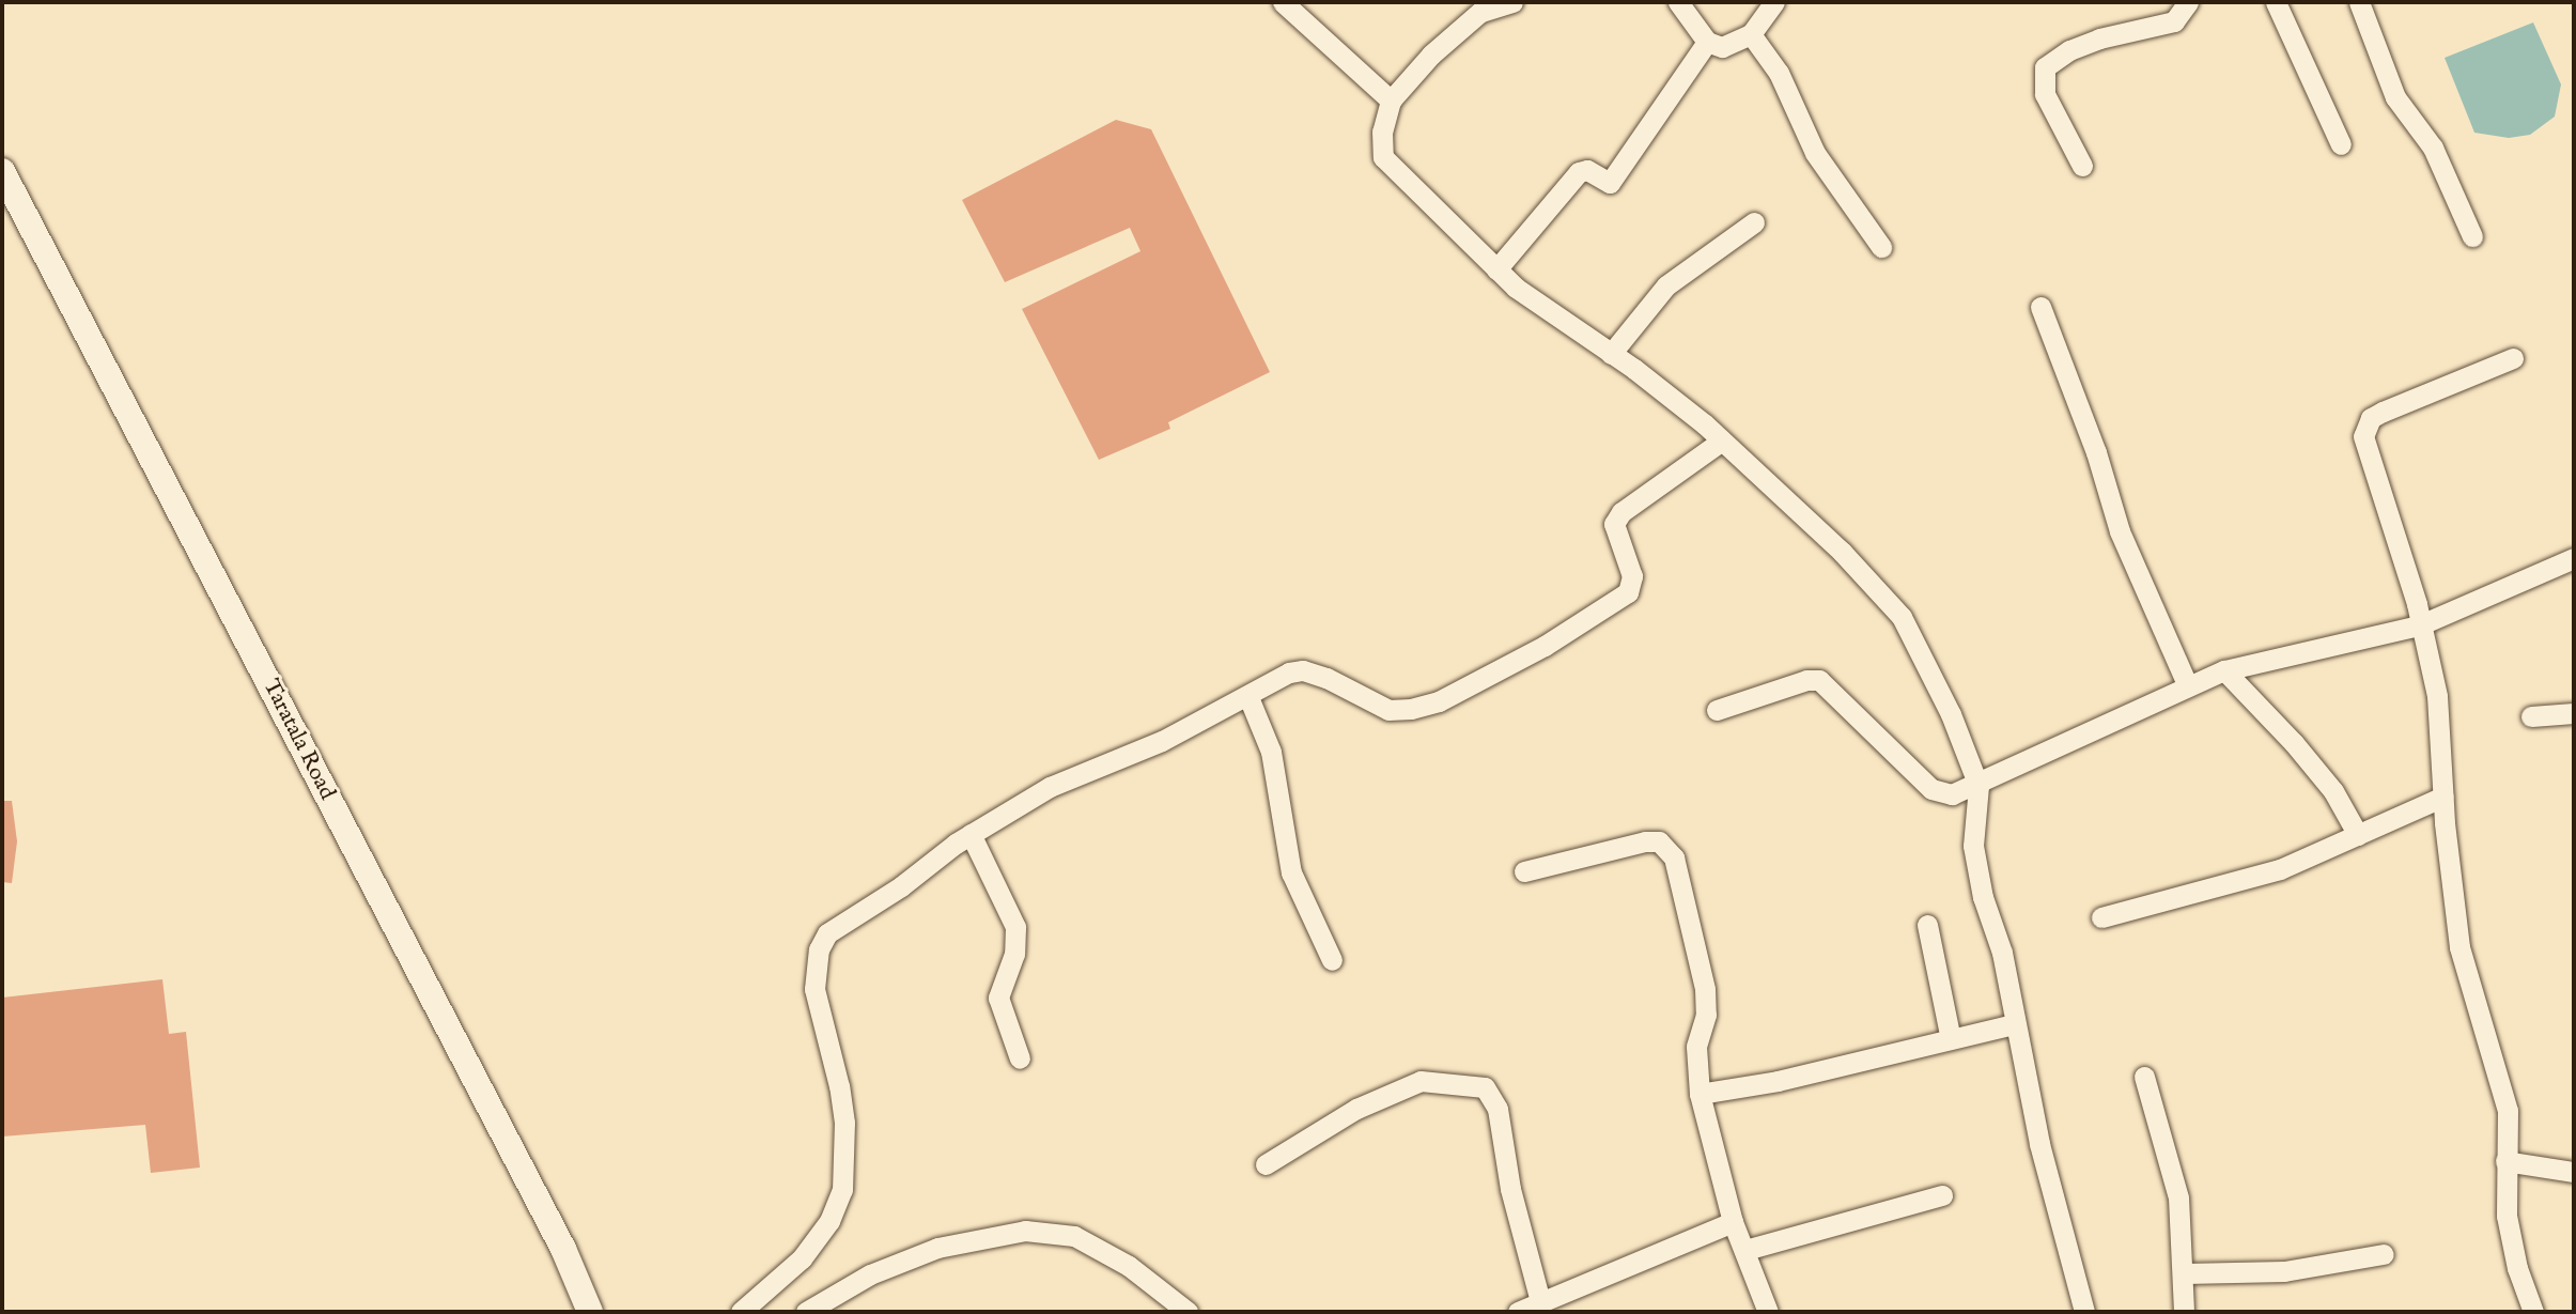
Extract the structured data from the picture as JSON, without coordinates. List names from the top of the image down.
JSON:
{
  "streets": {
    "street": ["Taratala Road"]
  }
}
